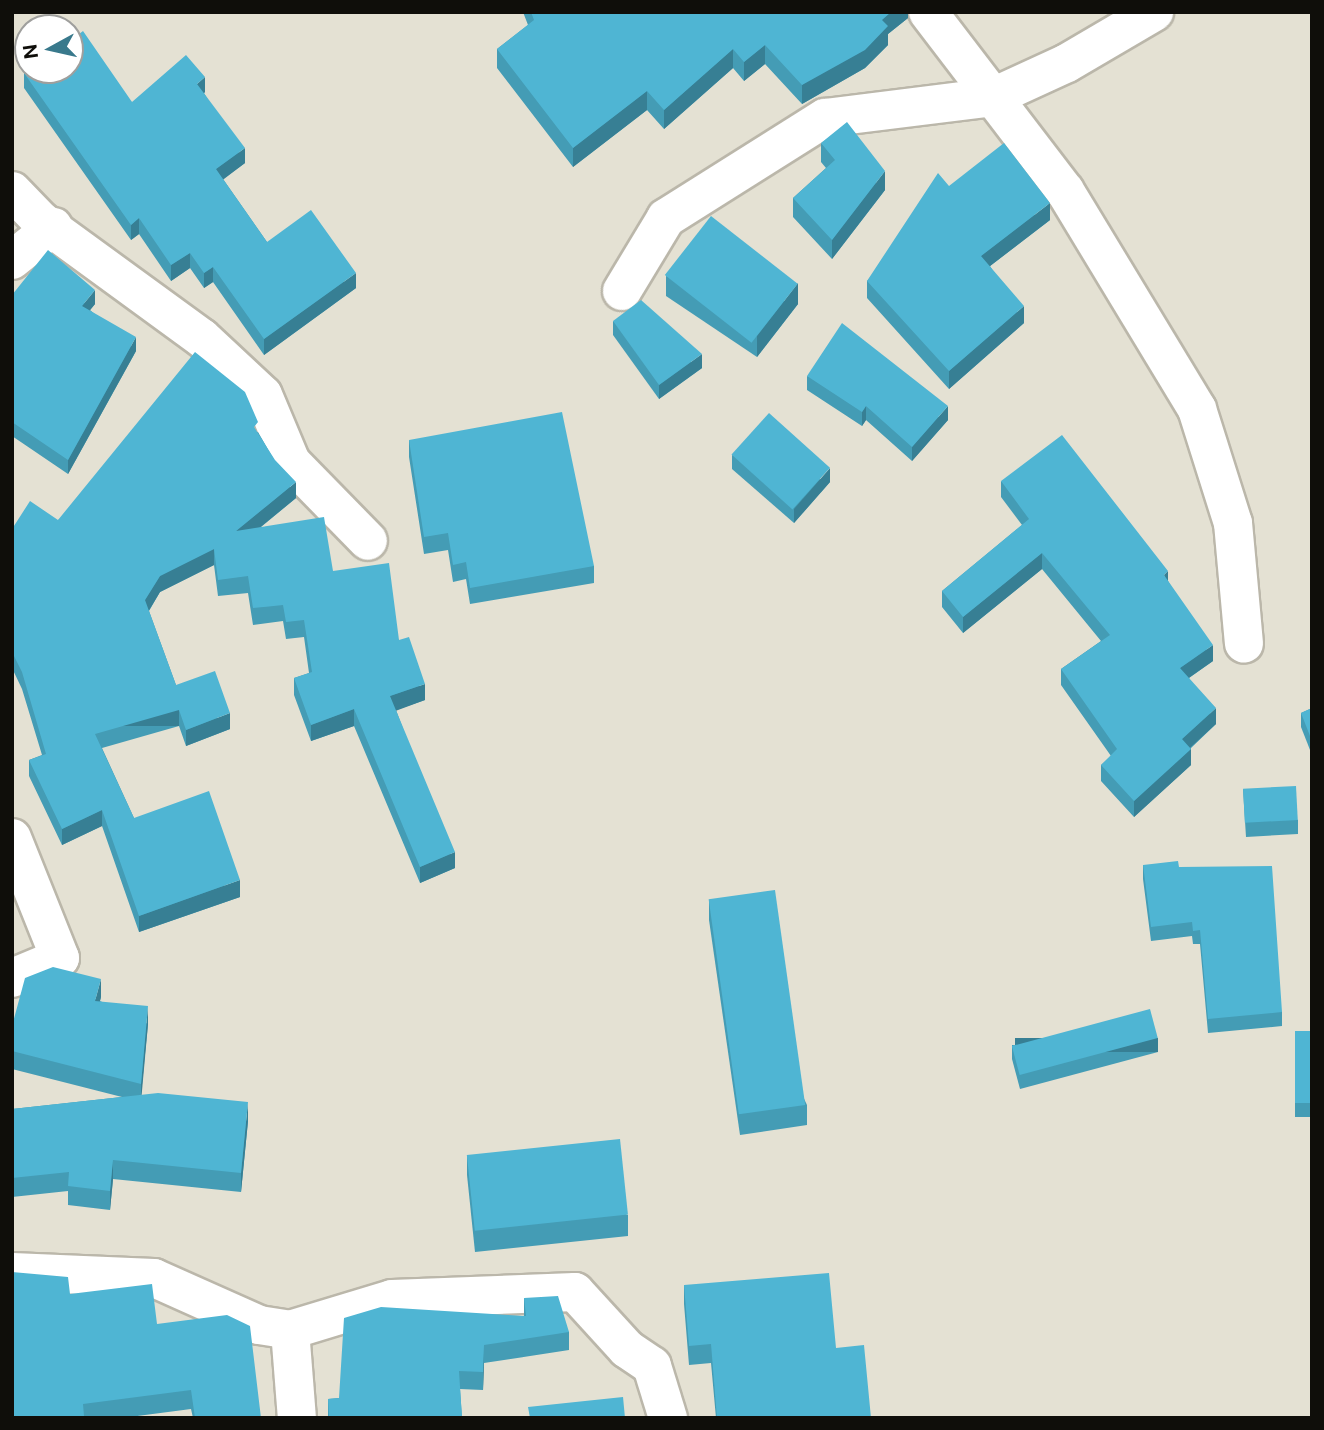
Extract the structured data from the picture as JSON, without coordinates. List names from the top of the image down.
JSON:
{
  "north": "left"
}
